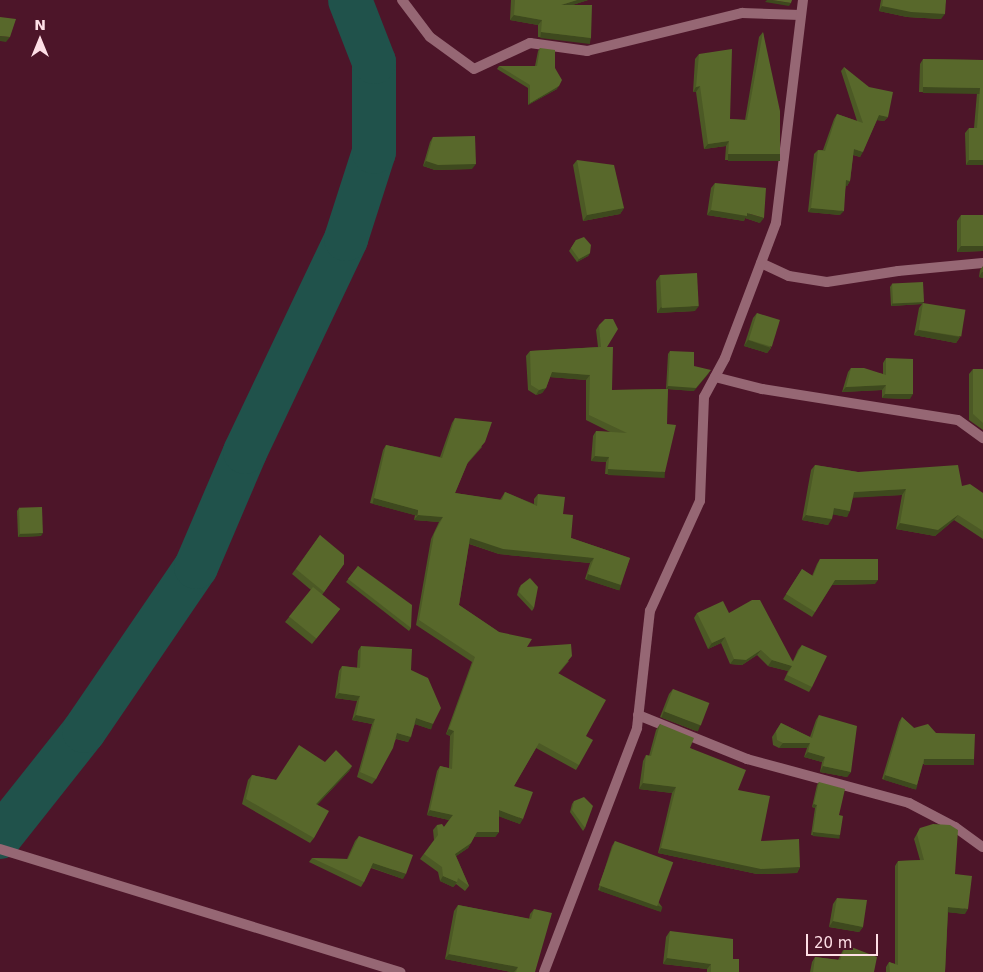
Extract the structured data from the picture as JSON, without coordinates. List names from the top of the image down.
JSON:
{
  "scale_bar": "20 m",
  "north": "top"
}
